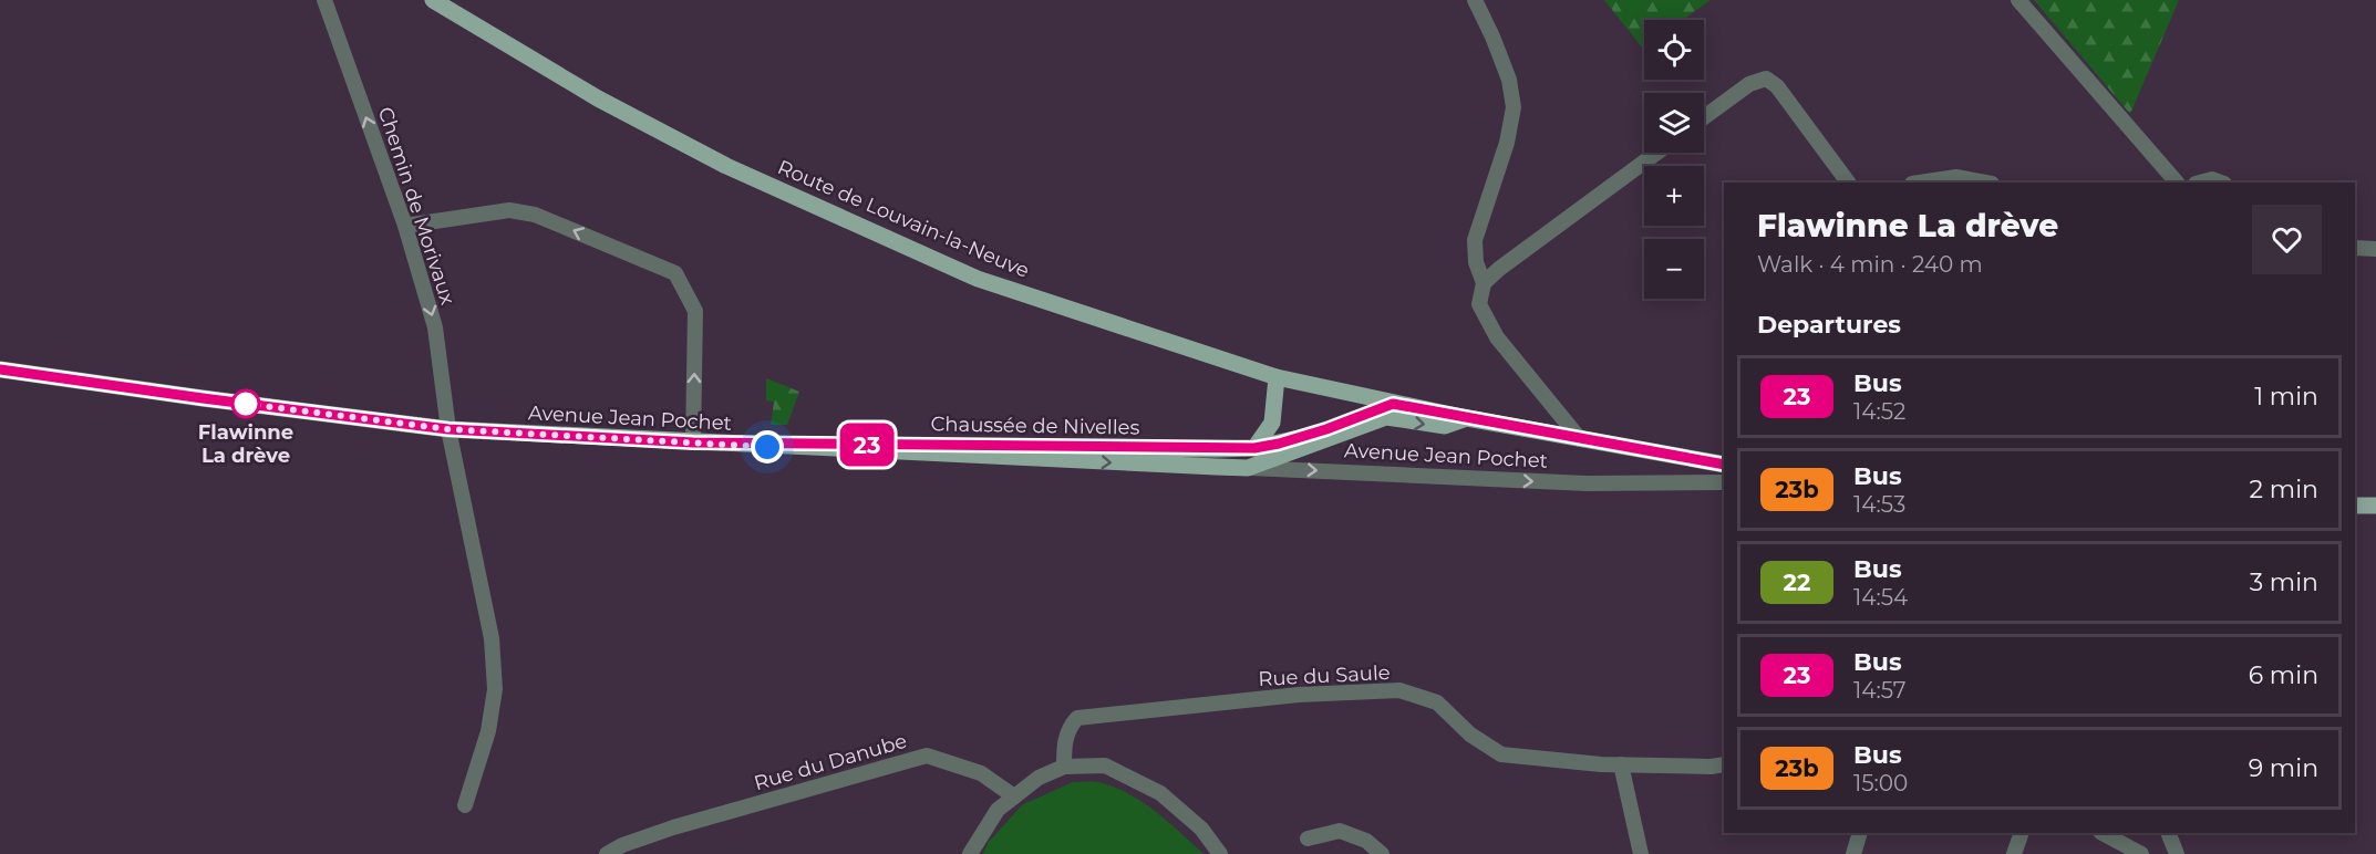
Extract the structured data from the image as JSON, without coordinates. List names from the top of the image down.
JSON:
{
  "streets": {
    "main road": ["Route de Louvain-la-Neuve", "Avenue Jean Pochet", "Chaussée de Nivelles"],
    "street": ["Chemin de Morivaux", "Rue du Saule", "Rue du Danube"]
  },
  "crossings": [
    ["Chemin de Morivaux", "Avenue Jean Pochet"],
    ["Route de Louvain-la-Neuve", "Chaussée de Nivelles"],
    ["Avenue Jean Pochet", "Chaussée de Nivelles"]
  ],
  "places": ["Flawinne La drève"],
  "lines": ["bus line 23"],
  "page": {
    "on_map": "23",
    "map_buttons": ["+", "−"],
    "heading": [
      ["Flawinne La drève", "Walk · 4 min · 240 m"],
      "Departures"
    ],
    "list": [
      {
        "mark": "23",
        "name": "Bus",
        "note": "14:52",
        "value": "1 min"
      },
      {
        "mark": "23b",
        "name": "Bus",
        "note": "14:53",
        "value": "2 min"
      },
      {
        "mark": "22",
        "name": "Bus",
        "note": "14:54",
        "value": "3 min"
      },
      {
        "mark": "23",
        "name": "Bus",
        "note": "14:57",
        "value": "6 min"
      },
      {
        "mark": "23b",
        "name": "Bus",
        "note": "15:00",
        "value": "9 min"
      }
    ]
  }
}
